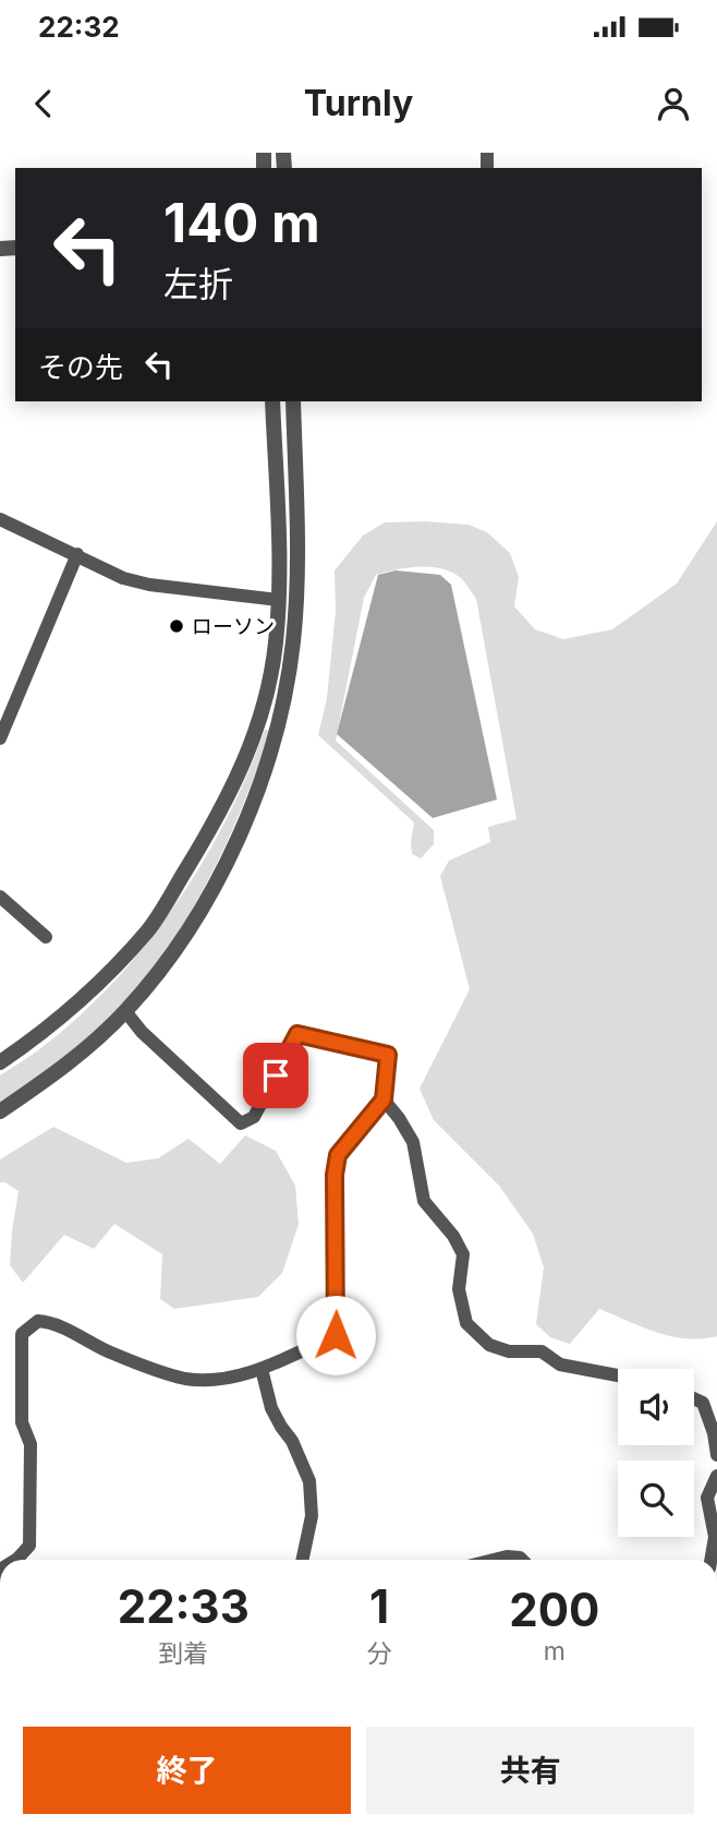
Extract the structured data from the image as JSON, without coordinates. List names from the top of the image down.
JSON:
{
  "places": ["ローソン"],
  "page": {
    "status": "22:32",
    "header": "Turnly",
    "turn": ["140 m", "左折"],
    "then": "その先",
    "eta": [
      "22:33",
      "到着",
      "1",
      "分",
      "200",
      "m"
    ],
    "buttons": ["終了", "共有"]
  }
}
